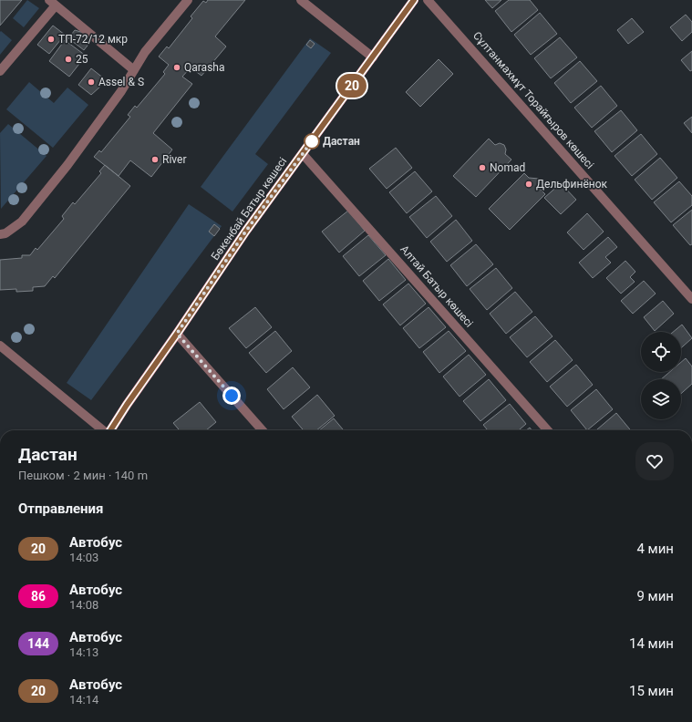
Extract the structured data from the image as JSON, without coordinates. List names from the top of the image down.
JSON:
{
  "streets": {
    "main road": ["Бөкенбай Батыр көшесі"],
    "street": ["Сұлтанмахмұт Торайғыров көшесі", "Алтай Батыр көшесі"]
  },
  "crossings": [
    ["Бөкенбай Батыр көшесі", "Алтай Батыр көшесі"]
  ],
  "places": [
    "ТП-72/12 мкр",
    "25",
    "Qarasha",
    "Assel & S",
    "Дастан",
    "River",
    "Nomad",
    "Дельфинёнок"
  ],
  "lines": ["bus line 20"],
  "page": {
    "on_map": "20",
    "heading": [
      ["Дастан", "Пешком · 2 мин · 140 m"],
      "Отправления"
    ],
    "list": [
      {
        "mark": "20",
        "name": "Автобус",
        "note": "14:03",
        "value": "4 мин"
      },
      {
        "mark": "86",
        "name": "Автобус",
        "note": "14:08",
        "value": "9 мин"
      },
      {
        "mark": "144",
        "name": "Автобус",
        "note": "14:13",
        "value": "14 мин"
      },
      {
        "mark": "20",
        "name": "Автобус",
        "note": "14:14",
        "value": "15 мин"
      }
    ]
  }
}
